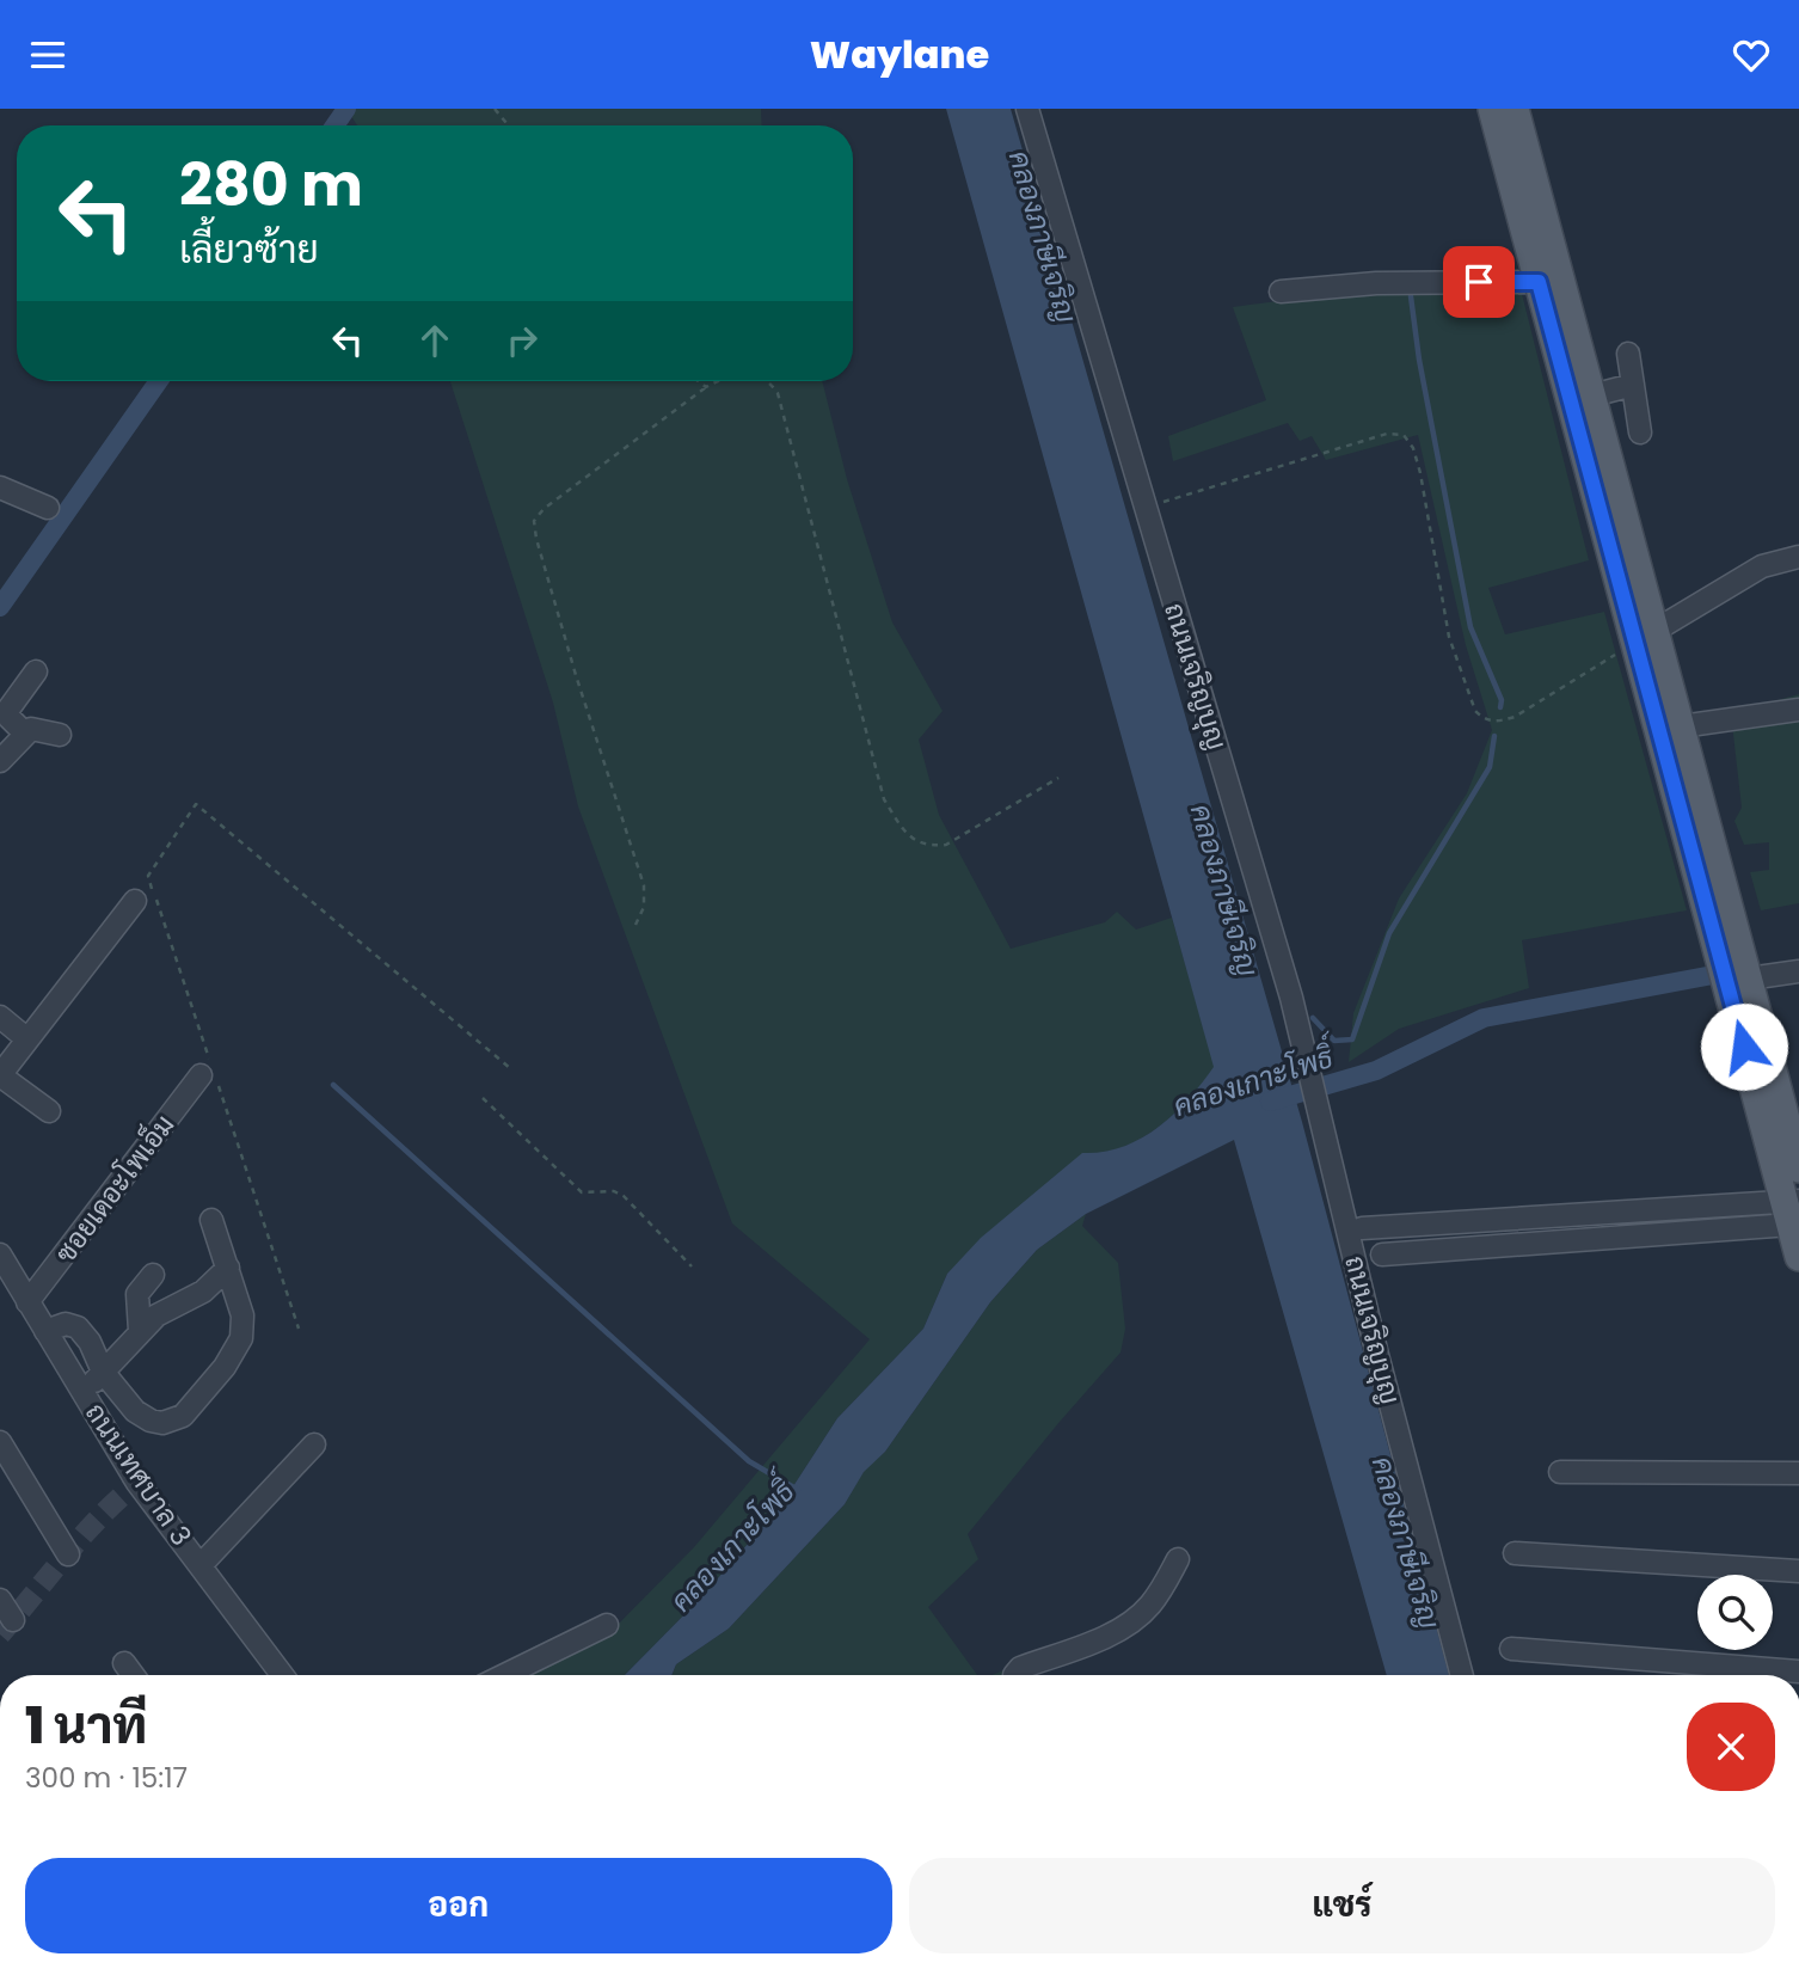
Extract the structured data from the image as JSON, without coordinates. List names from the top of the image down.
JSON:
{
  "streets": {
    "street": ["ถนนเจริญบุญ", "ซอยเดอะโพเอ็ม", "ถนนเทศบาล 3"]
  },
  "crossings": [
    ["ซอยเดอะโพเอ็ม", "ถนนเทศบาล 3"]
  ],
  "water": ["คลองภาษีเจริญ", "คลองเกาะโพธิ์"],
  "page": {
    "header": "Waylane",
    "turn": ["280 m", "เลี้ยวซ้าย"],
    "heading": ["1 นาที", "300 m · 15:17"],
    "buttons": ["ออก", "แชร์"]
  }
}
